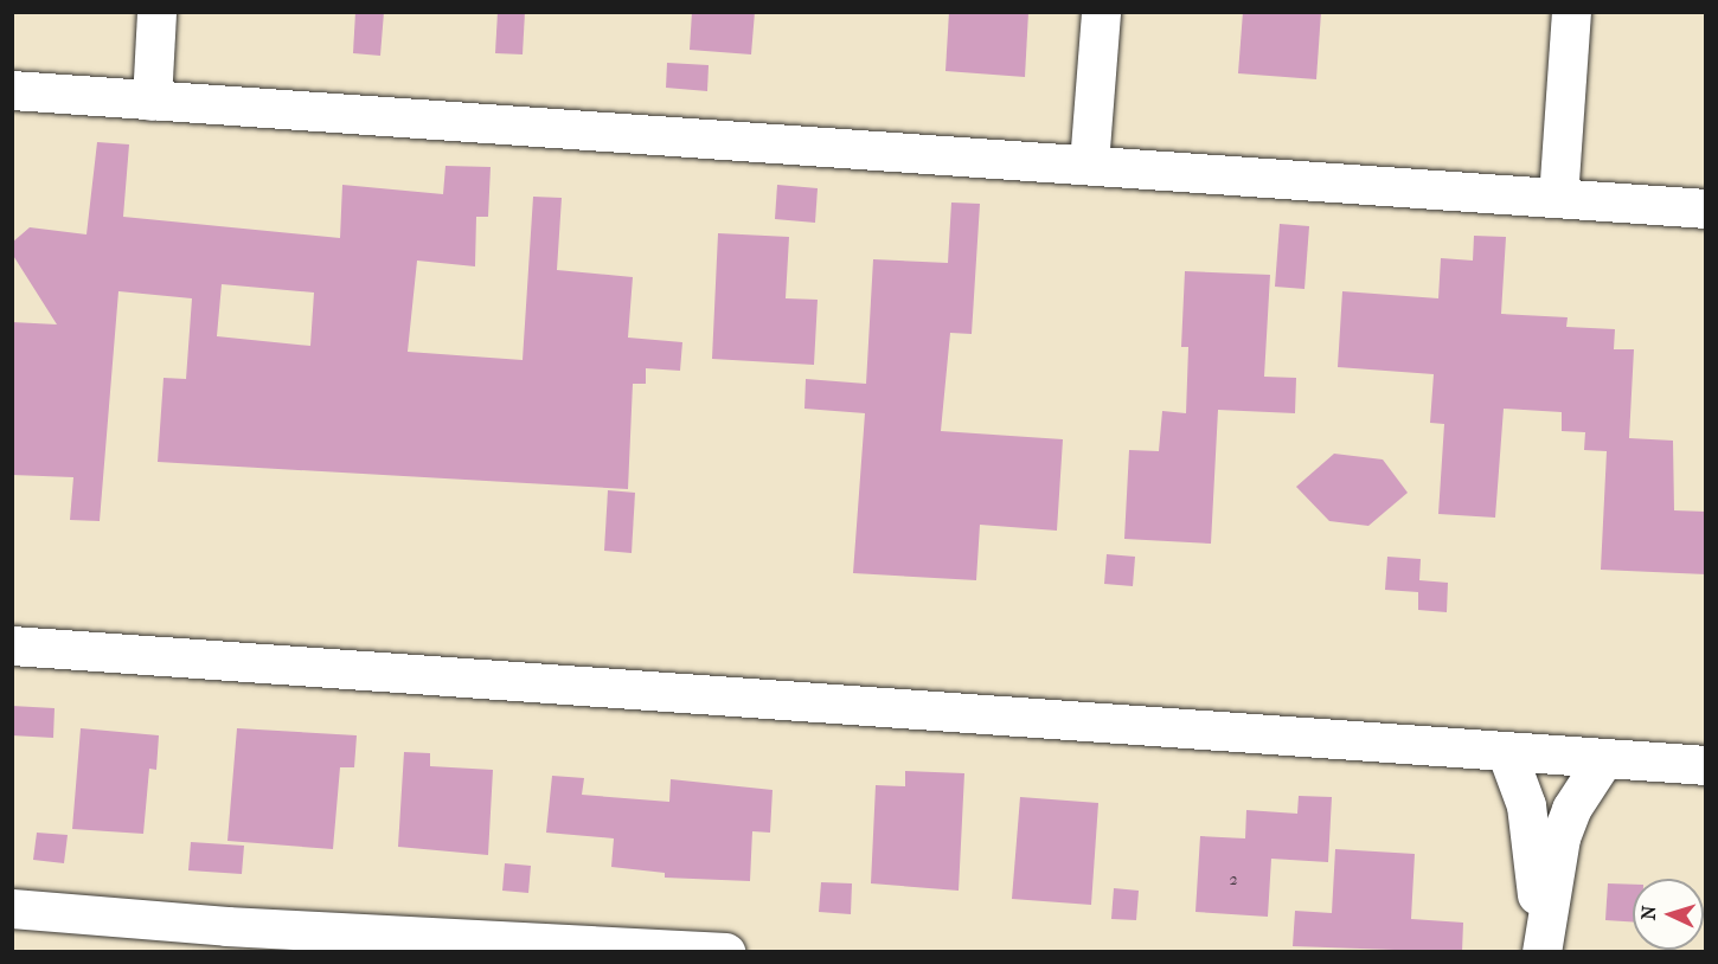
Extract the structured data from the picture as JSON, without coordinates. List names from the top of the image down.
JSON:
{
  "house_numbers": ["2"],
  "north": "left"
}
